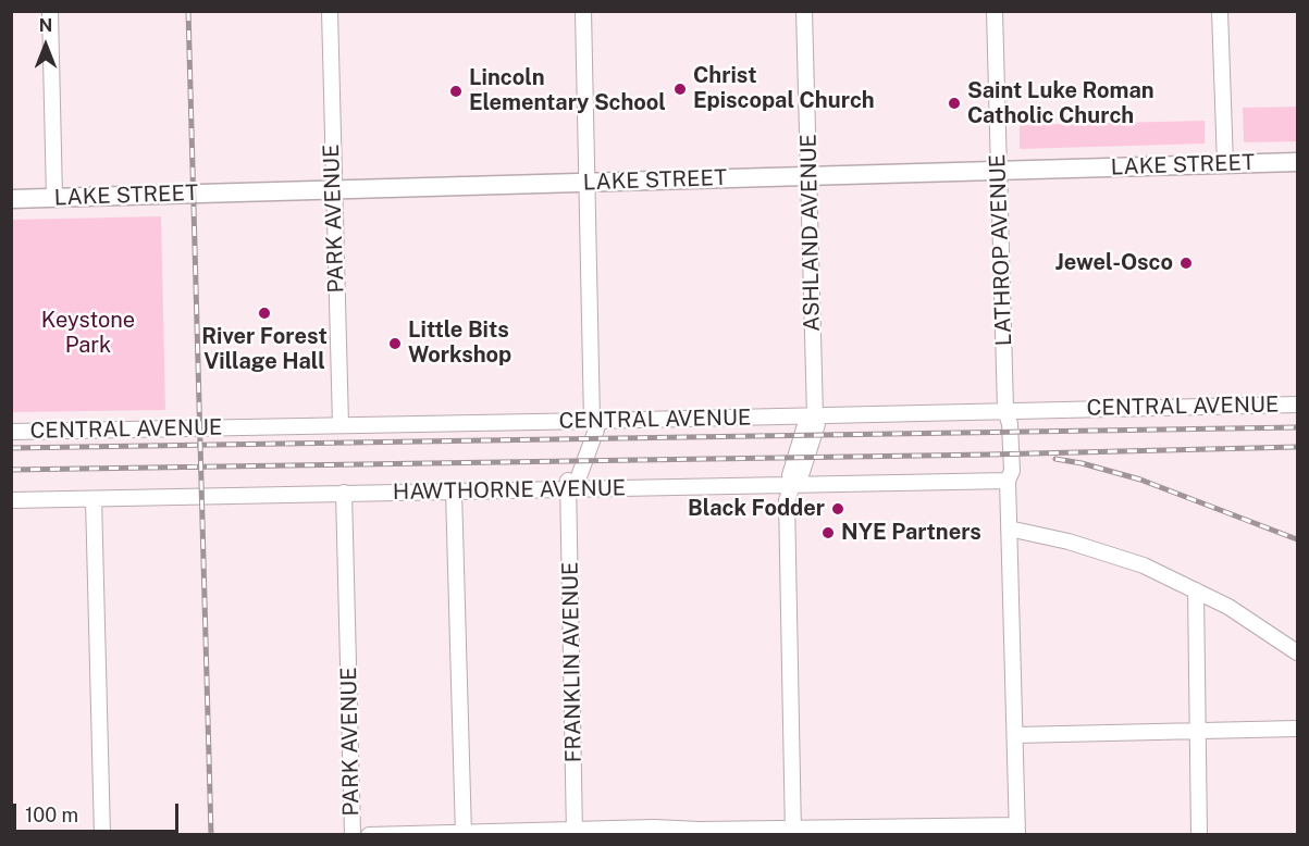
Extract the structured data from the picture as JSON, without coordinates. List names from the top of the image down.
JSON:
{
  "streets": {
    "main road": ["LAKE STREET"],
    "street": [
      "PARK AVENUE",
      "ASHLAND AVENUE",
      "LATHROP AVENUE",
      "CENTRAL AVENUE",
      "HAWTHORNE AVENUE",
      "FRANKLIN AVENUE"
    ]
  },
  "crossings": [
    ["LAKE STREET", "PARK AVENUE"],
    ["LAKE STREET", "ASHLAND AVENUE"],
    ["LAKE STREET", "LATHROP AVENUE"],
    ["LAKE STREET", "FRANKLIN AVENUE"],
    ["PARK AVENUE", "CENTRAL AVENUE"],
    ["PARK AVENUE", "HAWTHORNE AVENUE"],
    ["ASHLAND AVENUE", "CENTRAL AVENUE"],
    ["ASHLAND AVENUE", "HAWTHORNE AVENUE"],
    ["LATHROP AVENUE", "CENTRAL AVENUE"],
    ["LATHROP AVENUE", "HAWTHORNE AVENUE"],
    ["CENTRAL AVENUE", "FRANKLIN AVENUE"],
    ["HAWTHORNE AVENUE", "FRANKLIN AVENUE"]
  ],
  "parks": ["Keystone Park"],
  "places": [
    "Christ Episcopal Church",
    "Lincoln Elementary School",
    "Saint Luke Roman Catholic Church",
    "Jewel-Osco",
    "River Forest Village Hall",
    "Little Bits Workshop",
    "Black Fodder",
    "NYE Partners"
  ],
  "scale_bar": "100 m",
  "north": "top"
}
